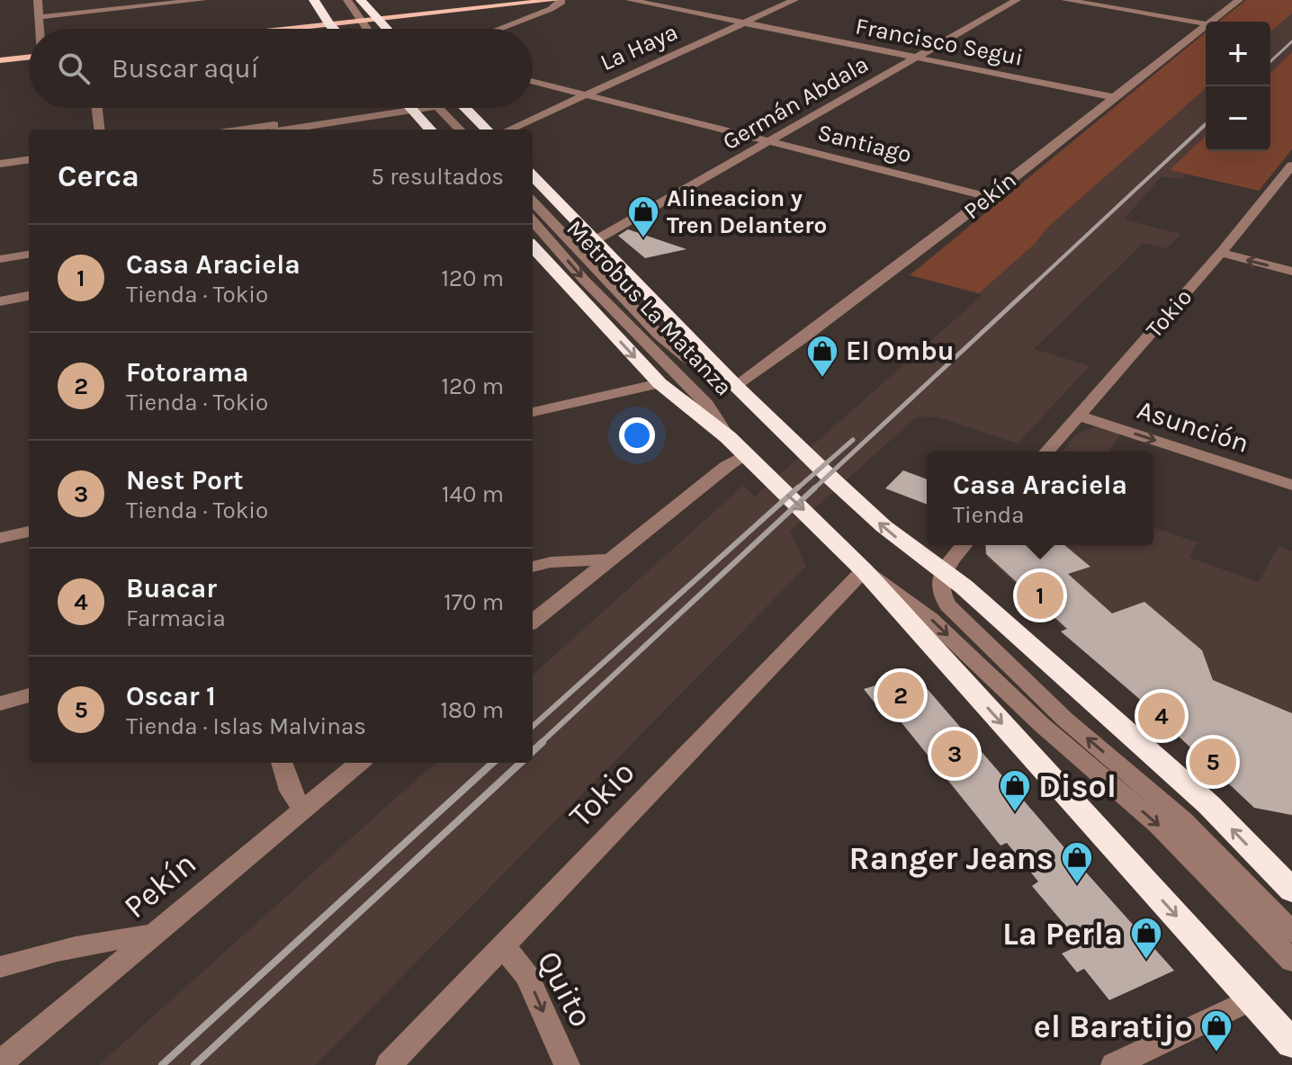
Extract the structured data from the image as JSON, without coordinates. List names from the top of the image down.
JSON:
{
  "streets": {
    "street": [
      "Francisco Segui",
      "La Haya",
      "Germán Abdala",
      "Santiago",
      "Pekín",
      "Metrobus La Matanza",
      "Tokio",
      "Asunción",
      "Quito"
    ]
  },
  "crossings": [
    ["Francisco Segui", "La Haya"],
    ["Francisco Segui", "Germán Abdala"],
    ["Francisco Segui", "Pekín"],
    ["La Haya", "Santiago"],
    ["Germán Abdala", "Santiago"],
    ["Santiago", "Pekín"],
    ["Pekín", "Metrobus La Matanza"],
    ["Tokio", "Asunción"],
    ["Tokio", "Quito"]
  ],
  "one_way": ["Asunción", "Quito"],
  "places": {
    "shop": [
      "Alineacion y Tren Delantero",
      "El Ombu",
      "Disol",
      "Ranger Jeans",
      "La Perla",
      "el Baratijo"
    ]
  },
  "page": {
    "map_buttons": ["+", "−"],
    "search": "Buscar aquí",
    "heading": ["Cerca", "5 resultados"],
    "list": [
      {
        "mark": "1",
        "name": "Casa Araciela",
        "note": "Tienda · Tokio",
        "value": "120 m"
      },
      {
        "mark": "2",
        "name": "Fotorama",
        "note": "Tienda · Tokio",
        "value": "120 m"
      },
      {
        "mark": "3",
        "name": "Nest Port",
        "note": "Tienda · Tokio",
        "value": "140 m"
      },
      {
        "mark": "4",
        "name": "Buacar",
        "note": "Farmacia",
        "value": "170 m"
      },
      {
        "mark": "5",
        "name": "Oscar 1",
        "note": "Tienda · Islas Malvinas",
        "value": "180 m"
      }
    ],
    "popup": ["Casa Araciela", "Tienda"],
    "pins": [
      "1",
      "2",
      "4",
      "3",
      "5"
    ]
  }
}
